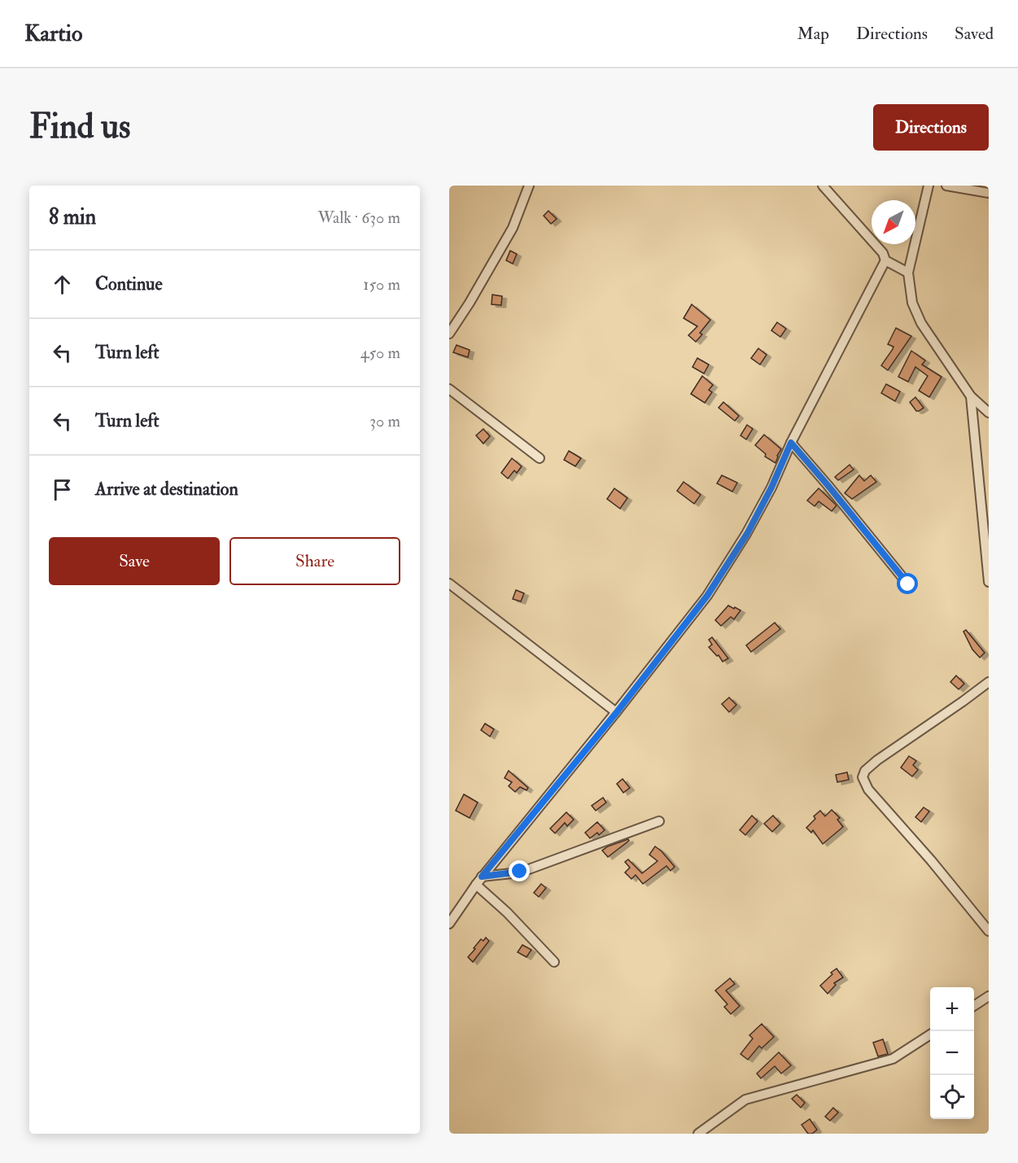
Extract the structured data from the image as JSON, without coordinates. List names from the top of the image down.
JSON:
{
  "north": "bottom left",
  "page": {
    "header": "Kartio",
    "nav": ["Map", "Directions", "Saved"],
    "buttons": [
      "Directions",
      ["Save", "Share"]
    ],
    "title": "Find us",
    "heading": ["8 min", "Walk · 630 m"],
    "list": [
      ["Continue", "150 m"],
      ["Turn left", "450 m"],
      ["Turn left", "30 m"],
      "Arrive at destination"
    ],
    "map_buttons": ["+", "−"]
  }
}
